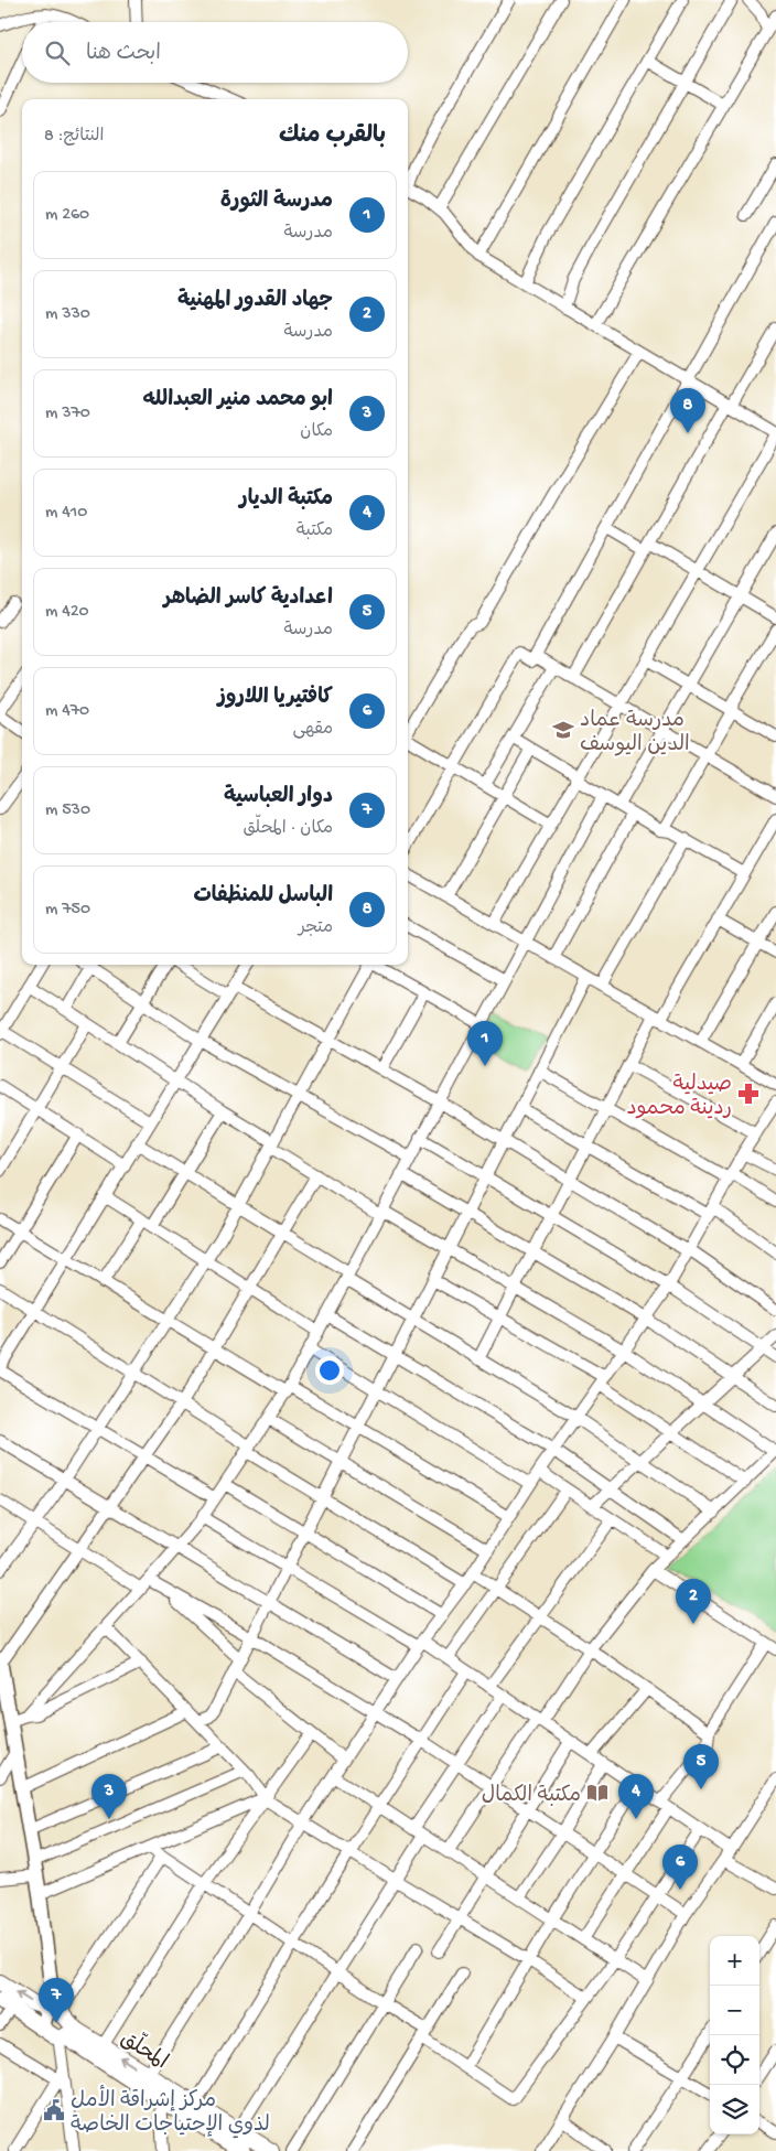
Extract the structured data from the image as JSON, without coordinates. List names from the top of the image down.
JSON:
{
  "streets": {
    "highway": ["المحلّق"]
  },
  "places": {
    "school or university": ["مدرسة عماد الدين اليوسف"],
    "pharmacy": ["صيدلية ردينة محمود"],
    "library": ["مكتبة الكمال"],
    "public building": ["مركز إشراقة الأمل لذوي الإحتياجات الخاصة"]
  },
  "page": {
    "search": "ابحث هنا",
    "heading": ["بالقرب منك", "النتائج: 8"],
    "list": [
      {
        "mark": "1",
        "name": "مدرسة الثورة",
        "note": "مدرسة",
        "value": "260 m"
      },
      {
        "mark": "2",
        "name": "جهاد القدور المهنية",
        "note": "مدرسة",
        "value": "330 m"
      },
      {
        "mark": "3",
        "name": "ابو محمد منير العبدالله",
        "note": "مكان",
        "value": "370 m"
      },
      {
        "mark": "4",
        "name": "مكتبة الديار",
        "note": "مكتبة",
        "value": "410 m"
      },
      {
        "mark": "5",
        "name": "اعدادية كاسر الضاهر",
        "note": "مدرسة",
        "value": "420 m"
      },
      {
        "mark": "6",
        "name": "كافتيريا اللاروز",
        "note": "مقهى",
        "value": "470 m"
      },
      {
        "mark": "7",
        "name": "دوار العباسية",
        "note": "مكان · المحلّق",
        "value": "530 m"
      },
      {
        "mark": "8",
        "name": "الباسل للمنظفات",
        "note": "متجر",
        "value": "750 m"
      }
    ],
    "pins": [
      "8",
      "1",
      "2",
      "5",
      "3",
      "4",
      "6",
      "7"
    ],
    "map_buttons": ["+", "−"]
  }
}
